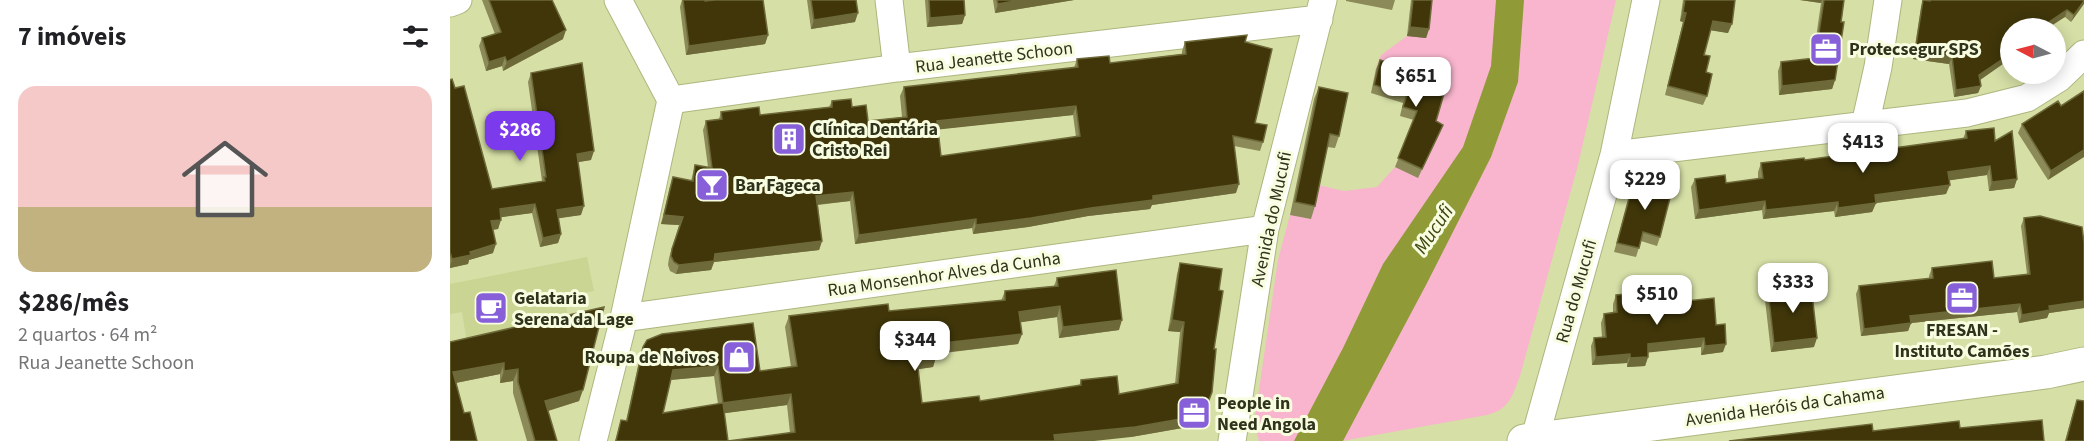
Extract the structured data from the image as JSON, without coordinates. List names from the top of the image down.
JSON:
{
  "streets": {
    "street": [
      "Rua Jeanette Schoon",
      "Avenida do Mucufi",
      "Rua Monsenhor Alves da Cunha",
      "Rua do Mucufi",
      "Avenida Heróis da Cahama"
    ]
  },
  "crossings": [
    ["Rua Jeanette Schoon", "Avenida do Mucufi"],
    ["Avenida do Mucufi", "Rua Monsenhor Alves da Cunha"],
    ["Rua do Mucufi", "Avenida Heróis da Cahama"]
  ],
  "water": ["Mucufi"],
  "places": {
    "office": ["Protecsegur SPS", "FRESAN - Instituto Camões", "People in Need Angola"],
    "building": ["Clínica Dentária Cristo Rei"],
    "bar": ["Bar Fageca"],
    "cafe": ["Gelataria Serena da Lage"],
    "shop": ["Roupa de Noivos"]
  },
  "north": "left",
  "page": {
    "heading": "7 imóveis",
    "price": [
      "$651",
      "$286",
      "$413",
      "$229",
      "$333",
      "$510",
      "$344"
    ],
    "list": [
      {
        "name": "$286/mês",
        "note": "2 quartos · 64 m² · Rua Jeanette Schoon"
      }
    ]
  }
}
